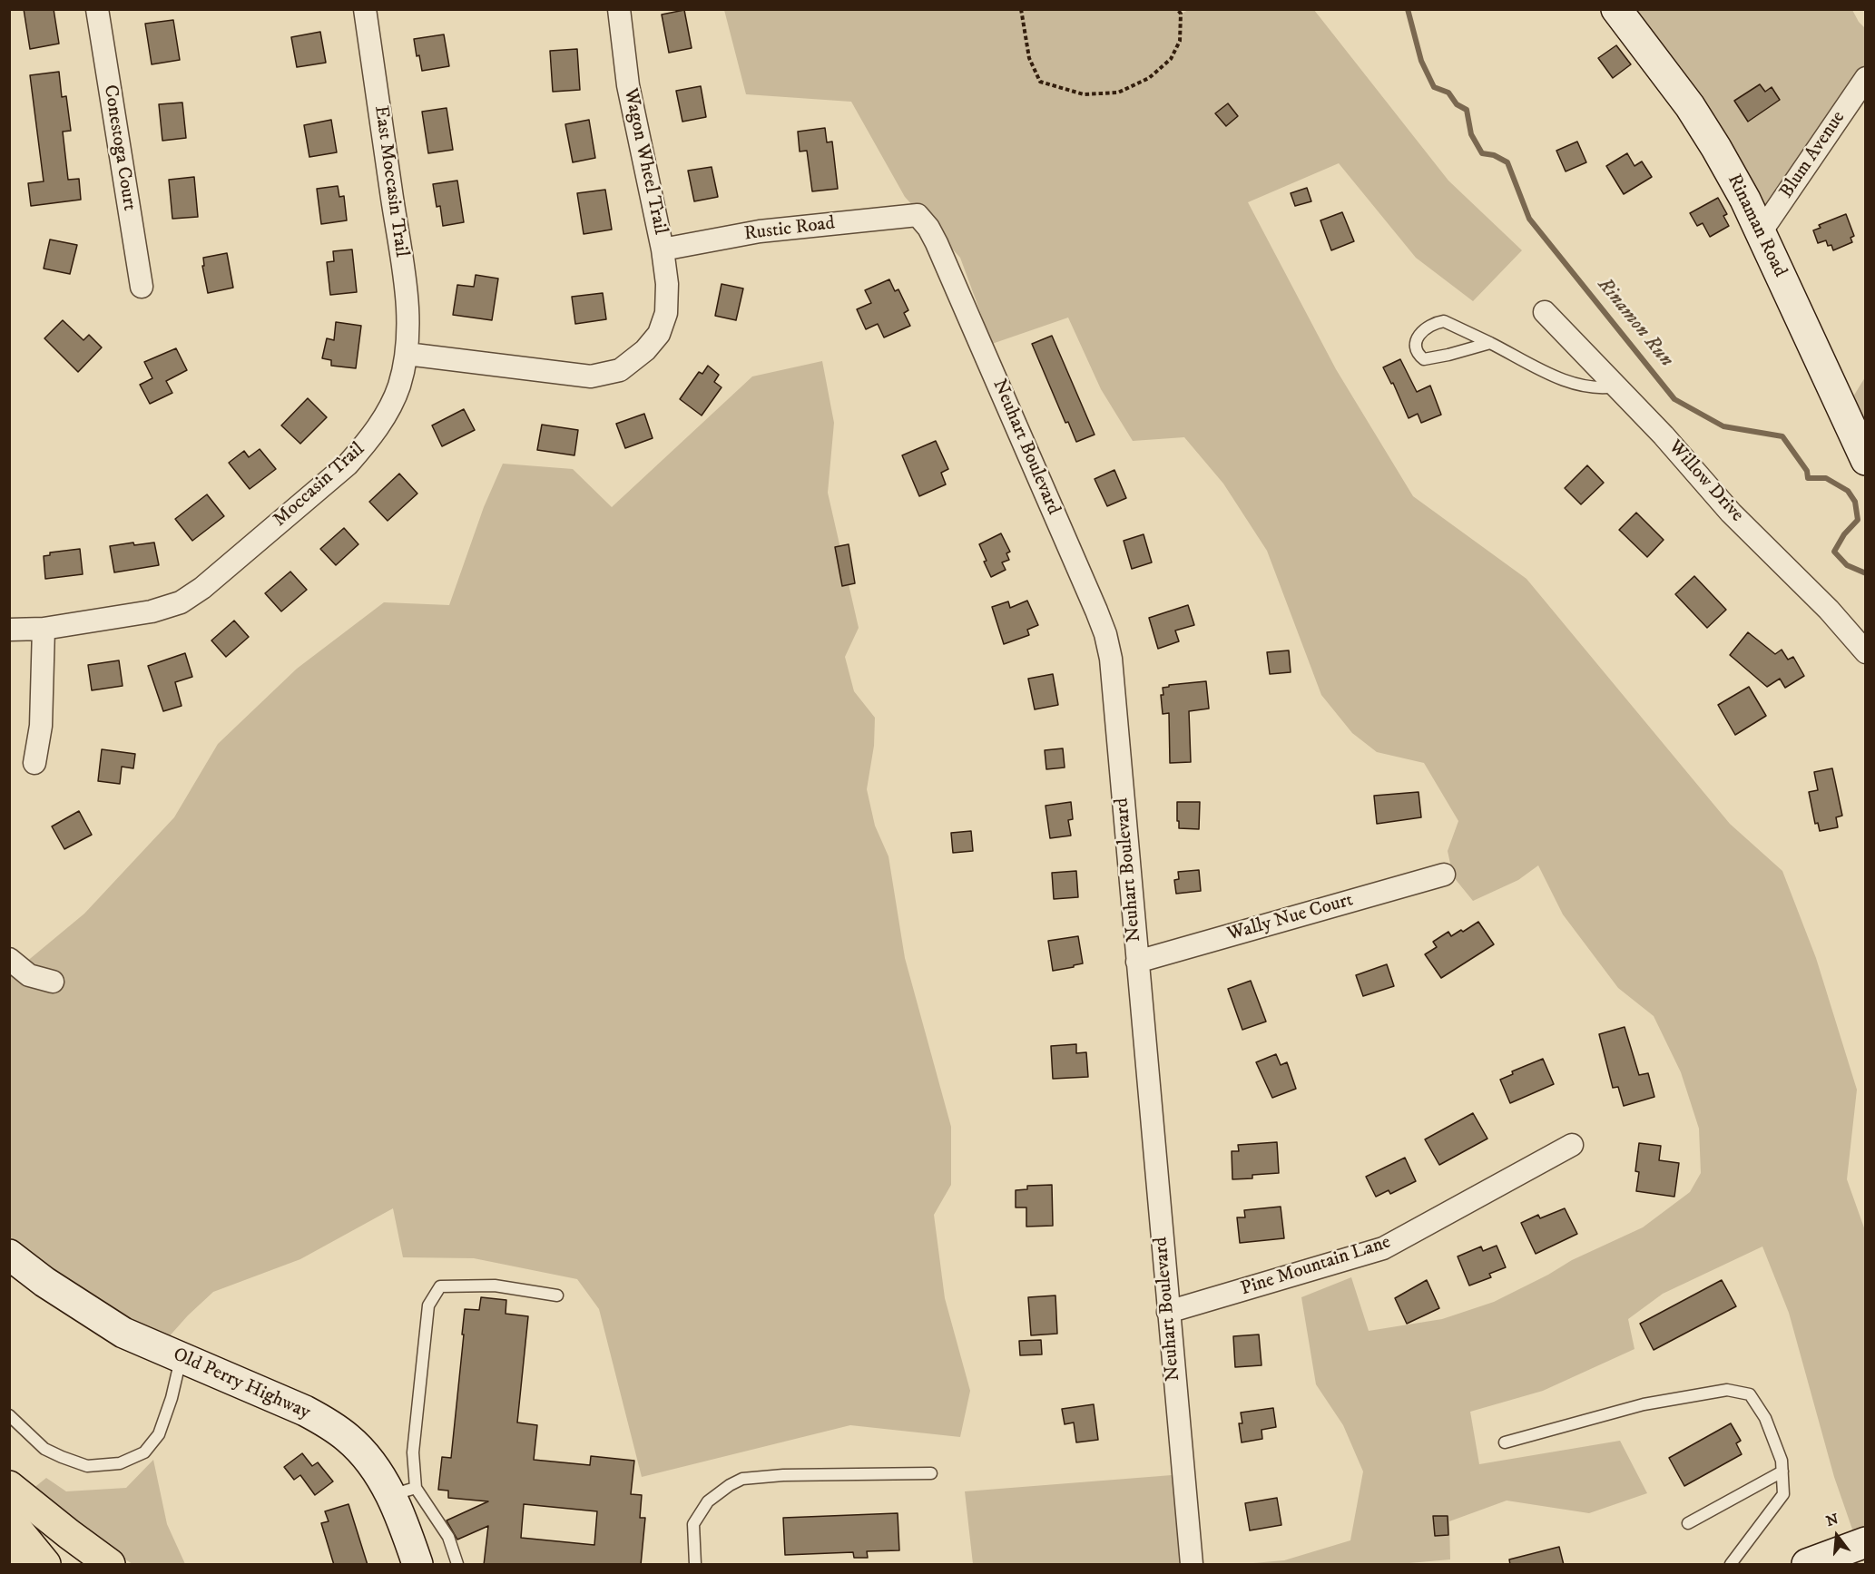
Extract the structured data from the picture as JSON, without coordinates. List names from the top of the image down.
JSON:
{
  "streets": {
    "street": [
      "Conestoga Court",
      "Blum Avenue",
      "Wagon Wheel Trail",
      "East Moccasin Trail",
      "Rinaman Road",
      "Rustic Road",
      "Neuhart Boulevard",
      "Willow Drive",
      "Moccasin Trail",
      "Wally Nue Court",
      "Pine Mountain Lane",
      "Old Perry Highway"
    ]
  },
  "crossings": [
    ["Blum Avenue", "Rinaman Road"],
    ["Wagon Wheel Trail", "East Moccasin Trail"],
    ["Wagon Wheel Trail", "Rustic Road"],
    ["Wagon Wheel Trail", "Moccasin Trail"],
    ["East Moccasin Trail", "Moccasin Trail"],
    ["Rustic Road", "Neuhart Boulevard"],
    ["Neuhart Boulevard", "Wally Nue Court"],
    ["Neuhart Boulevard", "Pine Mountain Lane"]
  ],
  "water": ["Rinamon Run"],
  "north": "top"
}
